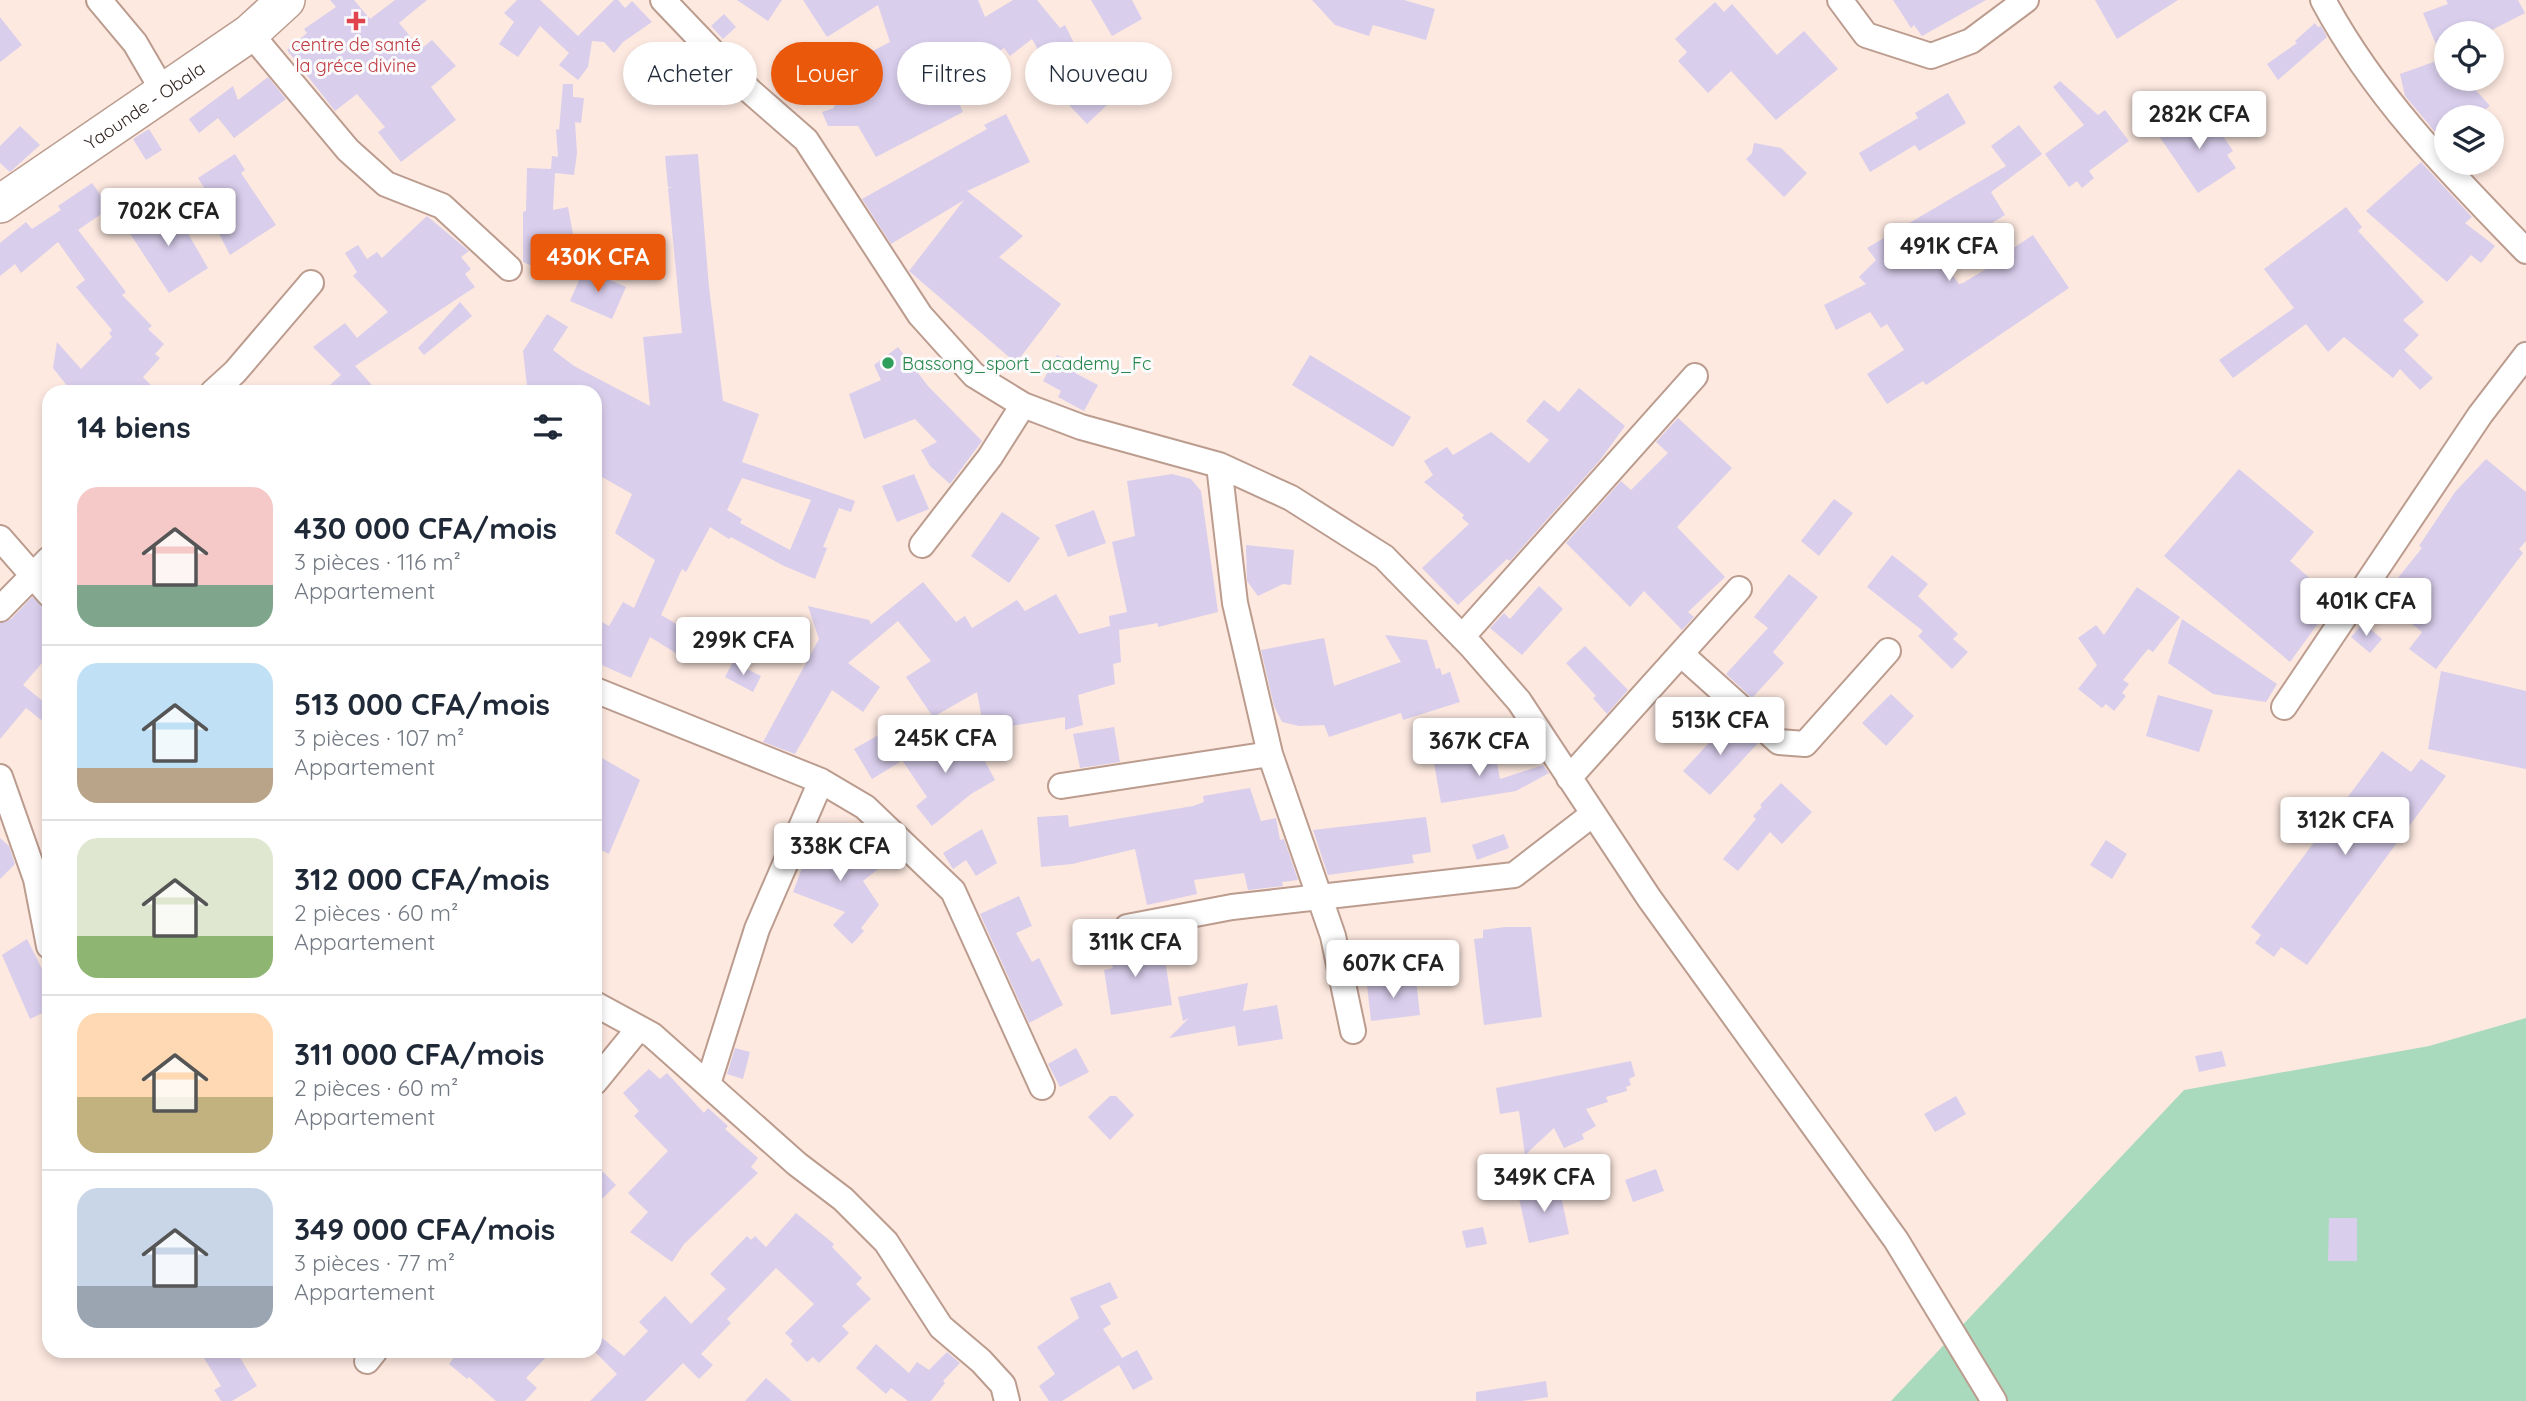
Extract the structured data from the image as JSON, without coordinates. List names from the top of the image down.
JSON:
{
  "streets": {
    "highway": ["Yaounde - Obala"]
  },
  "places": {
    "health": ["centre de santé la gréce divine"],
    "other": ["Bassong_sport_academy_Fc"]
  },
  "page": {
    "chip": [
      "Acheter",
      "Louer",
      "Filtres",
      "Nouveau"
    ],
    "price": [
      "282K CFA",
      "702K CFA",
      "491K CFA",
      "430K CFA",
      "401K CFA",
      "299K CFA",
      "513K CFA",
      "245K CFA",
      "367K CFA",
      "312K CFA",
      "338K CFA",
      "311K CFA",
      "607K CFA",
      "349K CFA"
    ],
    "heading": "14 biens",
    "list": [
      {
        "name": "430 000 CFA/mois",
        "note": "3 pièces · 116 m² · Appartement"
      },
      {
        "name": "513 000 CFA/mois",
        "note": "3 pièces · 107 m² · Appartement"
      },
      {
        "name": "312 000 CFA/mois",
        "note": "2 pièces · 60 m² · Appartement"
      },
      {
        "name": "311 000 CFA/mois",
        "note": "2 pièces · 60 m² · Appartement"
      },
      {
        "name": "349 000 CFA/mois",
        "note": "3 pièces · 77 m² · Appartement"
      }
    ]
  }
}
